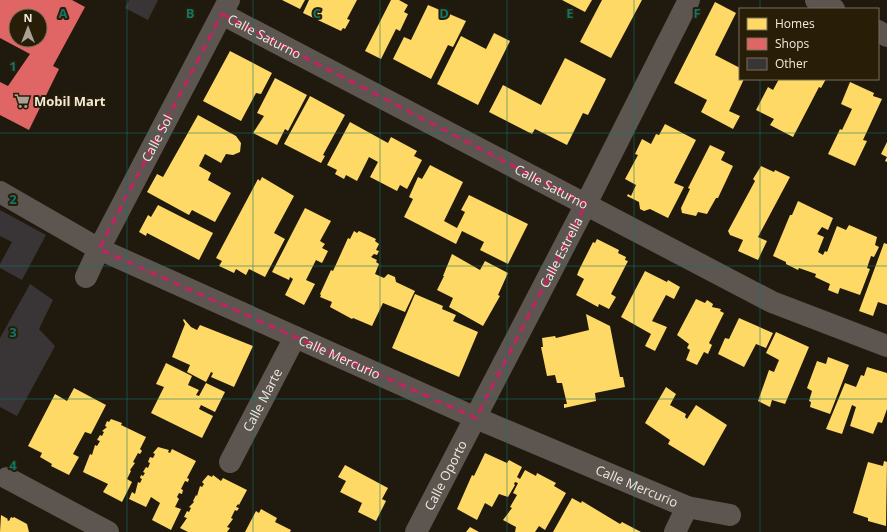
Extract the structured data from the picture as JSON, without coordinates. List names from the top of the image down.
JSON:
{
  "streets": {
    "street": [
      "Calle Saturno",
      "Calle Sol",
      "Calle Estrella",
      "Calle Mercurio",
      "Calle Marte",
      "Calle Oporto"
    ]
  },
  "crossings": [
    ["Calle Saturno", "Calle Sol"],
    ["Calle Saturno", "Calle Estrella"],
    ["Calle Sol", "Calle Mercurio"],
    ["Calle Estrella", "Calle Mercurio"],
    ["Calle Estrella", "Calle Oporto"],
    ["Calle Mercurio", "Calle Marte"],
    ["Calle Mercurio", "Calle Oporto"]
  ],
  "places": {
    "supermarket": ["Mobil Mart"]
  },
  "legend": ["Homes", "Shops", "Other"],
  "north": "top",
  "grid": {
    "columns": [
      "A",
      "B",
      "C",
      "D",
      "E",
      "F"
    ],
    "rows": [
      "1",
      "2",
      "3",
      "4"
    ]
  }
}
